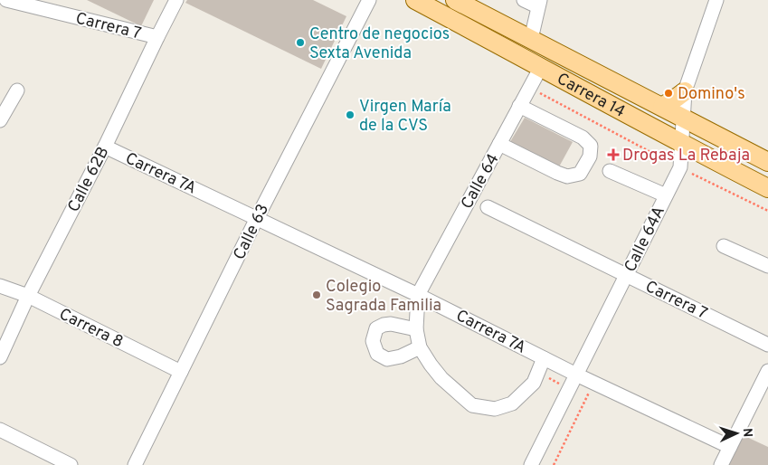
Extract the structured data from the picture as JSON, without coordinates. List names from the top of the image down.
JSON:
{
  "streets": {
    "main road": ["Carrera 14"],
    "street": [
      "Carrera 7",
      "Carrera 7A",
      "Calle 62B",
      "Calle 64",
      "Calle 63",
      "Calle 64A",
      "Carrera 8"
    ]
  },
  "crossings": [
    ["Carrera 7", "Calle 62B"],
    ["Carrera 7", "Calle 64A"],
    ["Carrera 14", "Calle 64"],
    ["Carrera 14", "Calle 64A"],
    ["Carrera 7A", "Calle 62B"],
    ["Carrera 7A", "Calle 64"],
    ["Carrera 7A", "Calle 63"],
    ["Carrera 7A", "Calle 64A"],
    ["Calle 62B", "Carrera 8"],
    ["Calle 63", "Carrera 8"]
  ],
  "places": {
    "other": [
      "Centro de negocios Sexta Avenida",
      "Domino's",
      "Virgen María de la CVS",
      "Colegio Sagrada Familia"
    ],
    "health": ["Drogas La Rebaja"]
  },
  "north": "right"
}
